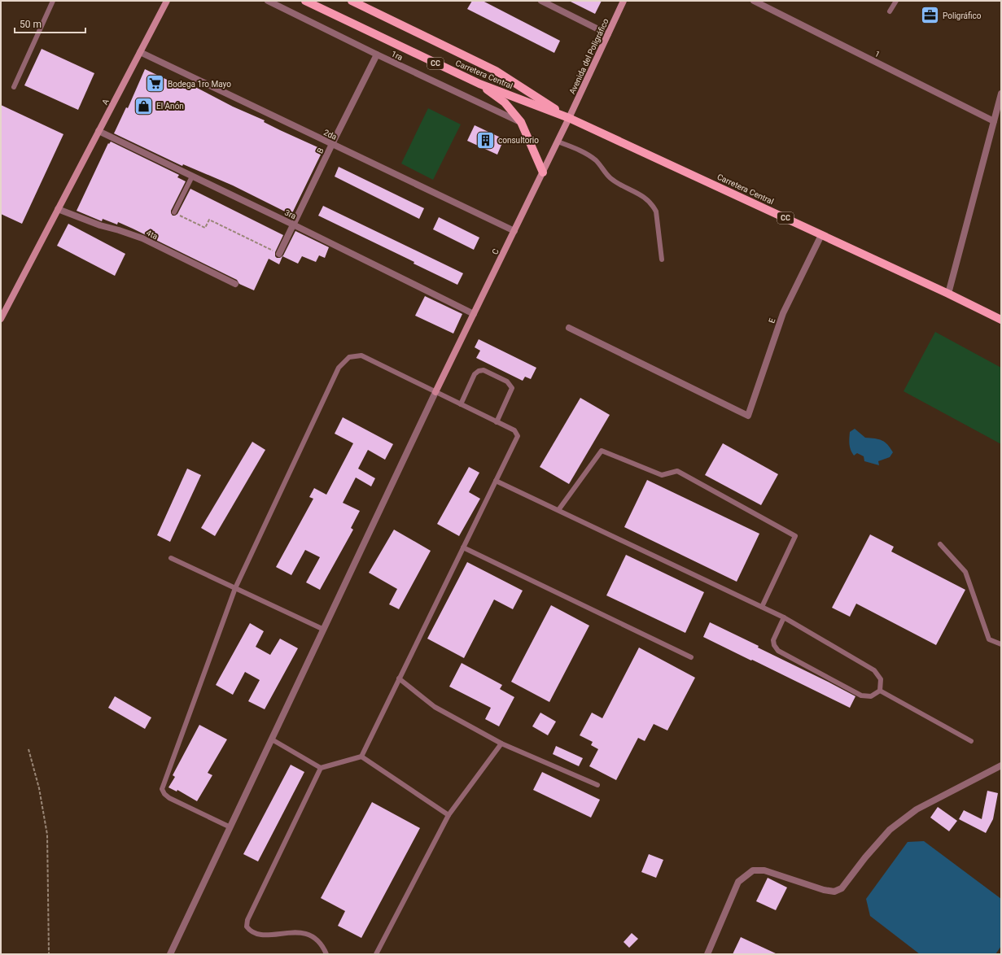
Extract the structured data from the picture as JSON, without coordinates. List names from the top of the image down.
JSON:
{
  "streets": {
    "main road": ["CC", "Carretera Central"],
    "street": [
      "1",
      "1ra",
      "Avenida del Poligráfico",
      "A",
      "2da",
      "B",
      "3ra",
      "4ta",
      "C",
      "E"
    ]
  },
  "crossings": [
    ["1ra", "B"],
    ["Avenida del Poligráfico", "Carretera Central"],
    ["Avenida del Poligráfico", "C"],
    ["Carretera Central", "C"],
    ["Carretera Central", "E"],
    ["A", "2da"],
    ["A", "3ra"],
    ["A", "4ta"],
    ["2da", "B"],
    ["2da", "C"],
    ["B", "3ra"],
    ["3ra", "C"]
  ],
  "places": {
    "office": ["Poligráfico"],
    "supermarket": ["Bodega 1ro Mayo"],
    "shop": ["El Anón"],
    "building": ["consultorio"]
  },
  "scale_bar": "50 m"
}
